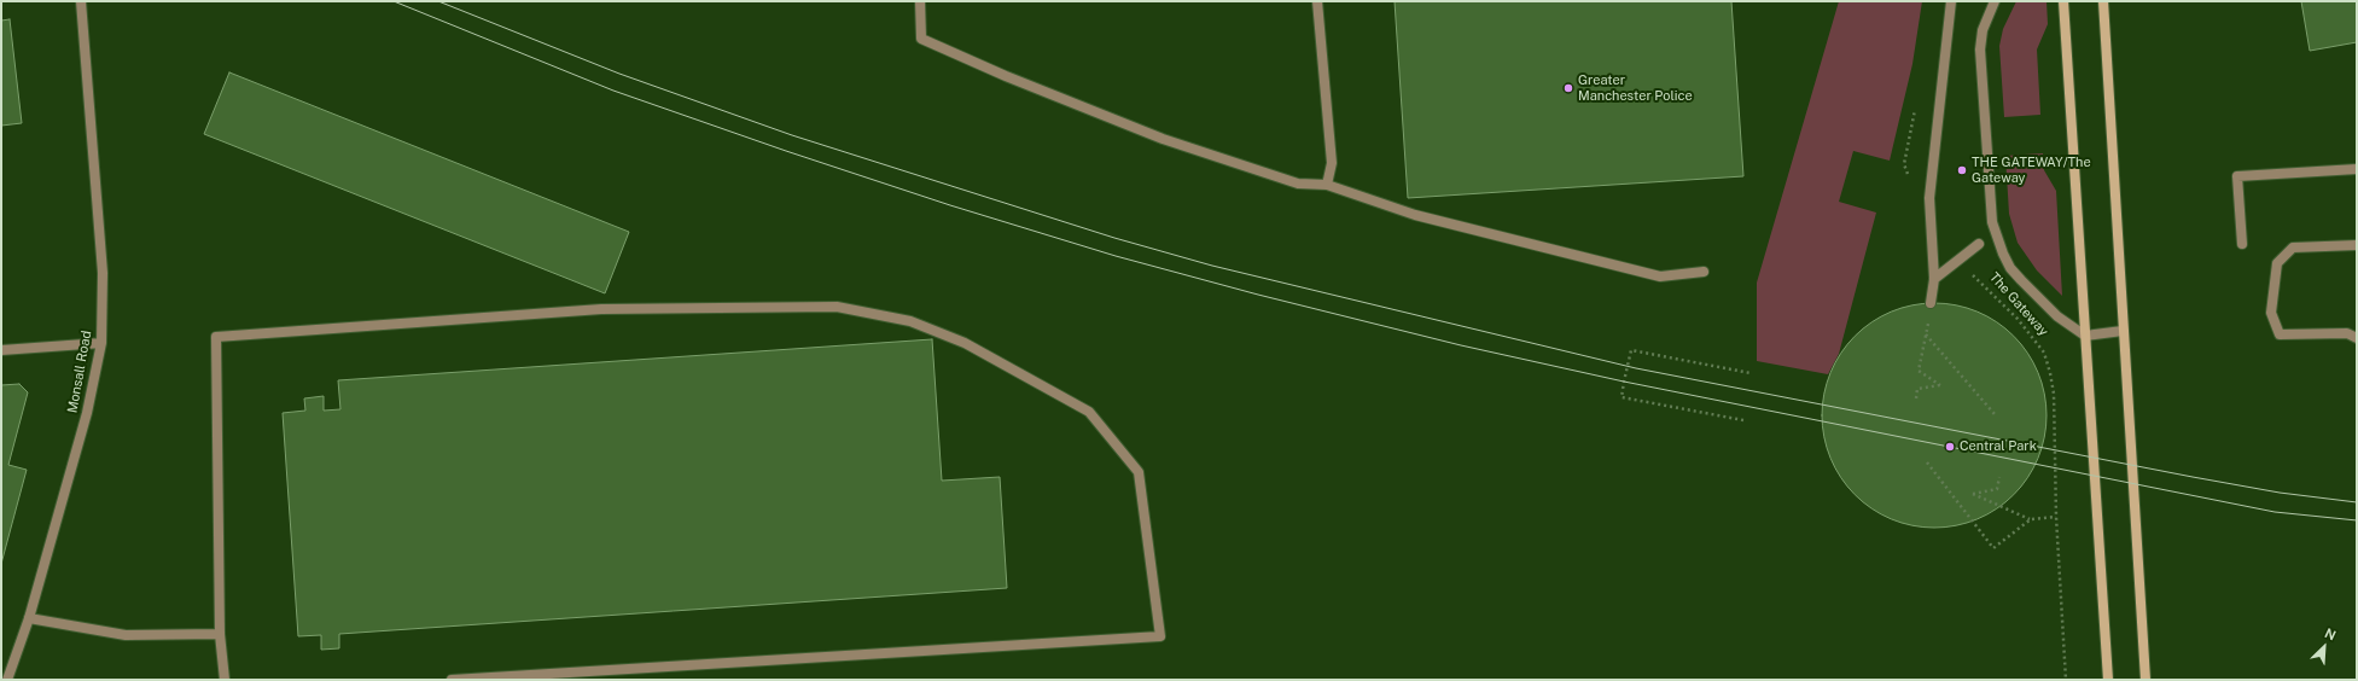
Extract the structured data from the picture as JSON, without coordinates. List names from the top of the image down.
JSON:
{
  "streets": {
    "street": ["The Gateway", "Monsall Road"]
  },
  "places": ["Greater Manchester Police", "THE GATEWAY/The Gateway", "Central Park"],
  "north": "top right"
}
